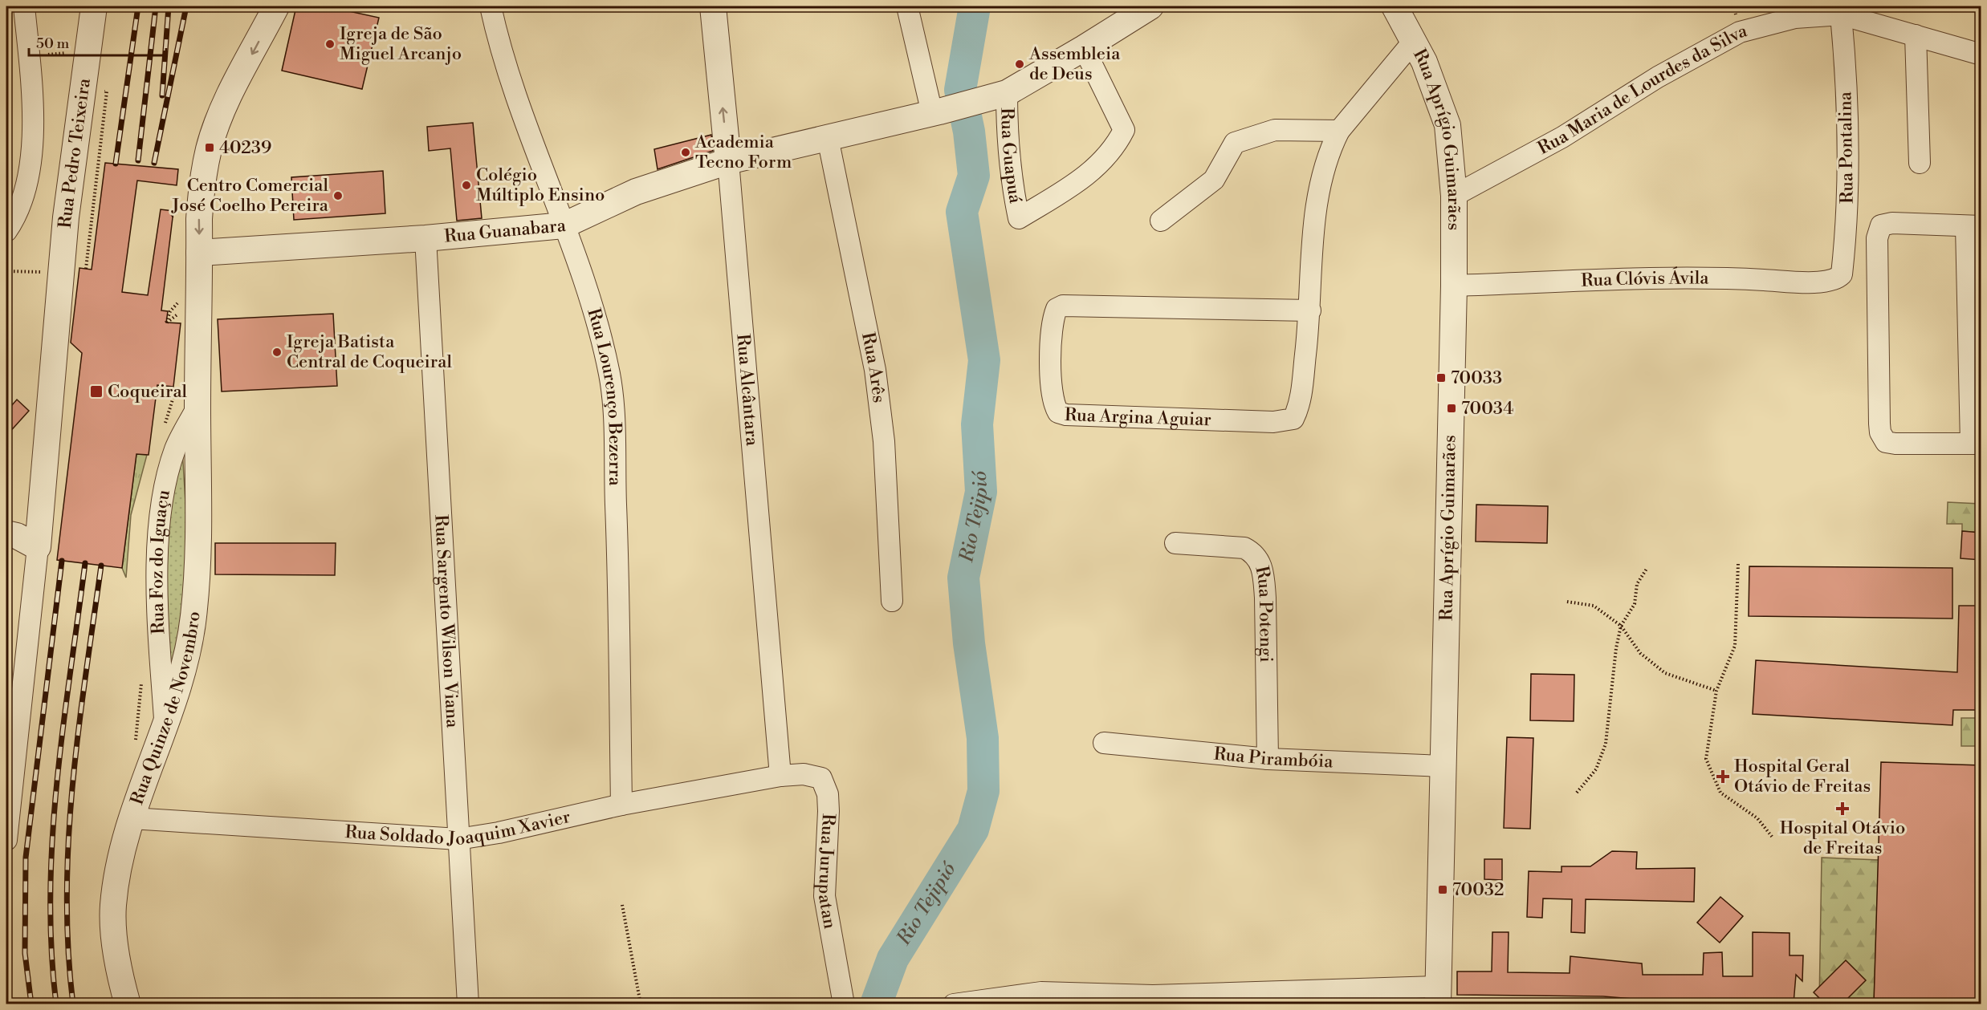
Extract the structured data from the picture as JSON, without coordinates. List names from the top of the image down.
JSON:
{
  "streets": {
    "street": [
      "Rua Maria de Lourdes da Silva",
      "Rua Aprígio Guimarães",
      "Rua Pontalina",
      "Rua Pedro Teixeira",
      "Rua Guapuá",
      "Rua Guanabara",
      "Rua Clóvis Ávila",
      "Rua Arês",
      "Rua Alcântara",
      "Rua Lourenço Bezerra",
      "Rua Argina Aguiar",
      "Rua Foz do Iguaçu",
      "Rua Potengi",
      "Rua Sargento Wilson Viana",
      "Rua Quinze de Novembro",
      "Rua Pirambóia",
      "Rua Soldado Joaquim Xavier",
      "Rua Jurupatan"
    ]
  },
  "crossings": [
    ["Rua Maria de Lourdes da Silva", "Rua Aprígio Guimarães"],
    ["Rua Maria de Lourdes da Silva", "Rua Pontalina"],
    ["Rua Aprígio Guimarães", "Rua Clóvis Ávila"],
    ["Rua Aprígio Guimarães", "Rua Argina Aguiar"],
    ["Rua Aprígio Guimarães", "Rua Pirambóia"],
    ["Rua Pontalina", "Rua Clóvis Ávila"],
    ["Rua Guapuá", "Rua Guanabara"],
    ["Rua Guanabara", "Rua Arês"],
    ["Rua Guanabara", "Rua Alcântara"],
    ["Rua Guanabara", "Rua Lourenço Bezerra"],
    ["Rua Guanabara", "Rua Sargento Wilson Viana"],
    ["Rua Guanabara", "Rua Quinze de Novembro"],
    ["Rua Alcântara", "Rua Soldado Joaquim Xavier"],
    ["Rua Alcântara", "Rua Jurupatan"],
    ["Rua Lourenço Bezerra", "Rua Soldado Joaquim Xavier"],
    ["Rua Foz do Iguaçu", "Rua Quinze de Novembro"],
    ["Rua Potengi", "Rua Pirambóia"],
    ["Rua Sargento Wilson Viana", "Rua Soldado Joaquim Xavier"],
    ["Rua Quinze de Novembro", "Rua Soldado Joaquim Xavier"],
    ["Rua Soldado Joaquim Xavier", "Rua Jurupatan"]
  ],
  "water": ["Rio Tejipió"],
  "places": {
    "other": [
      "Igreja de São Miguel Arcanjo",
      "Assembleia de Deus",
      "Academia Tecno Form",
      "Colégio Múltiplo Ensino",
      "Centro Comercial José Coelho Pereira",
      "Igreja Batista Central de Coqueiral"
    ],
    "transit": [
      "40239",
      "70033",
      "Coqueiral",
      "70034",
      "70032"
    ],
    "health": ["Hospital Geral Otávio de Freitas", "Hospital Otávio de Freitas"]
  },
  "scale_bar": "50 m"
}
